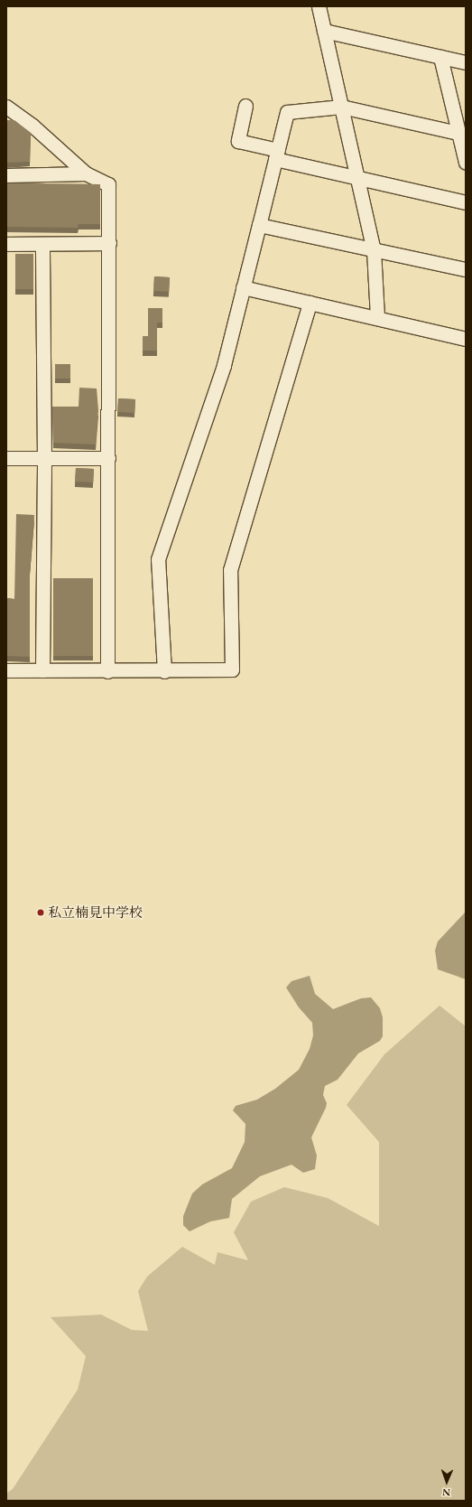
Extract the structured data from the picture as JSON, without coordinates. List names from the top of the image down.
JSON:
{
  "places": ["私立楠見中学校"],
  "north": "bottom"
}
